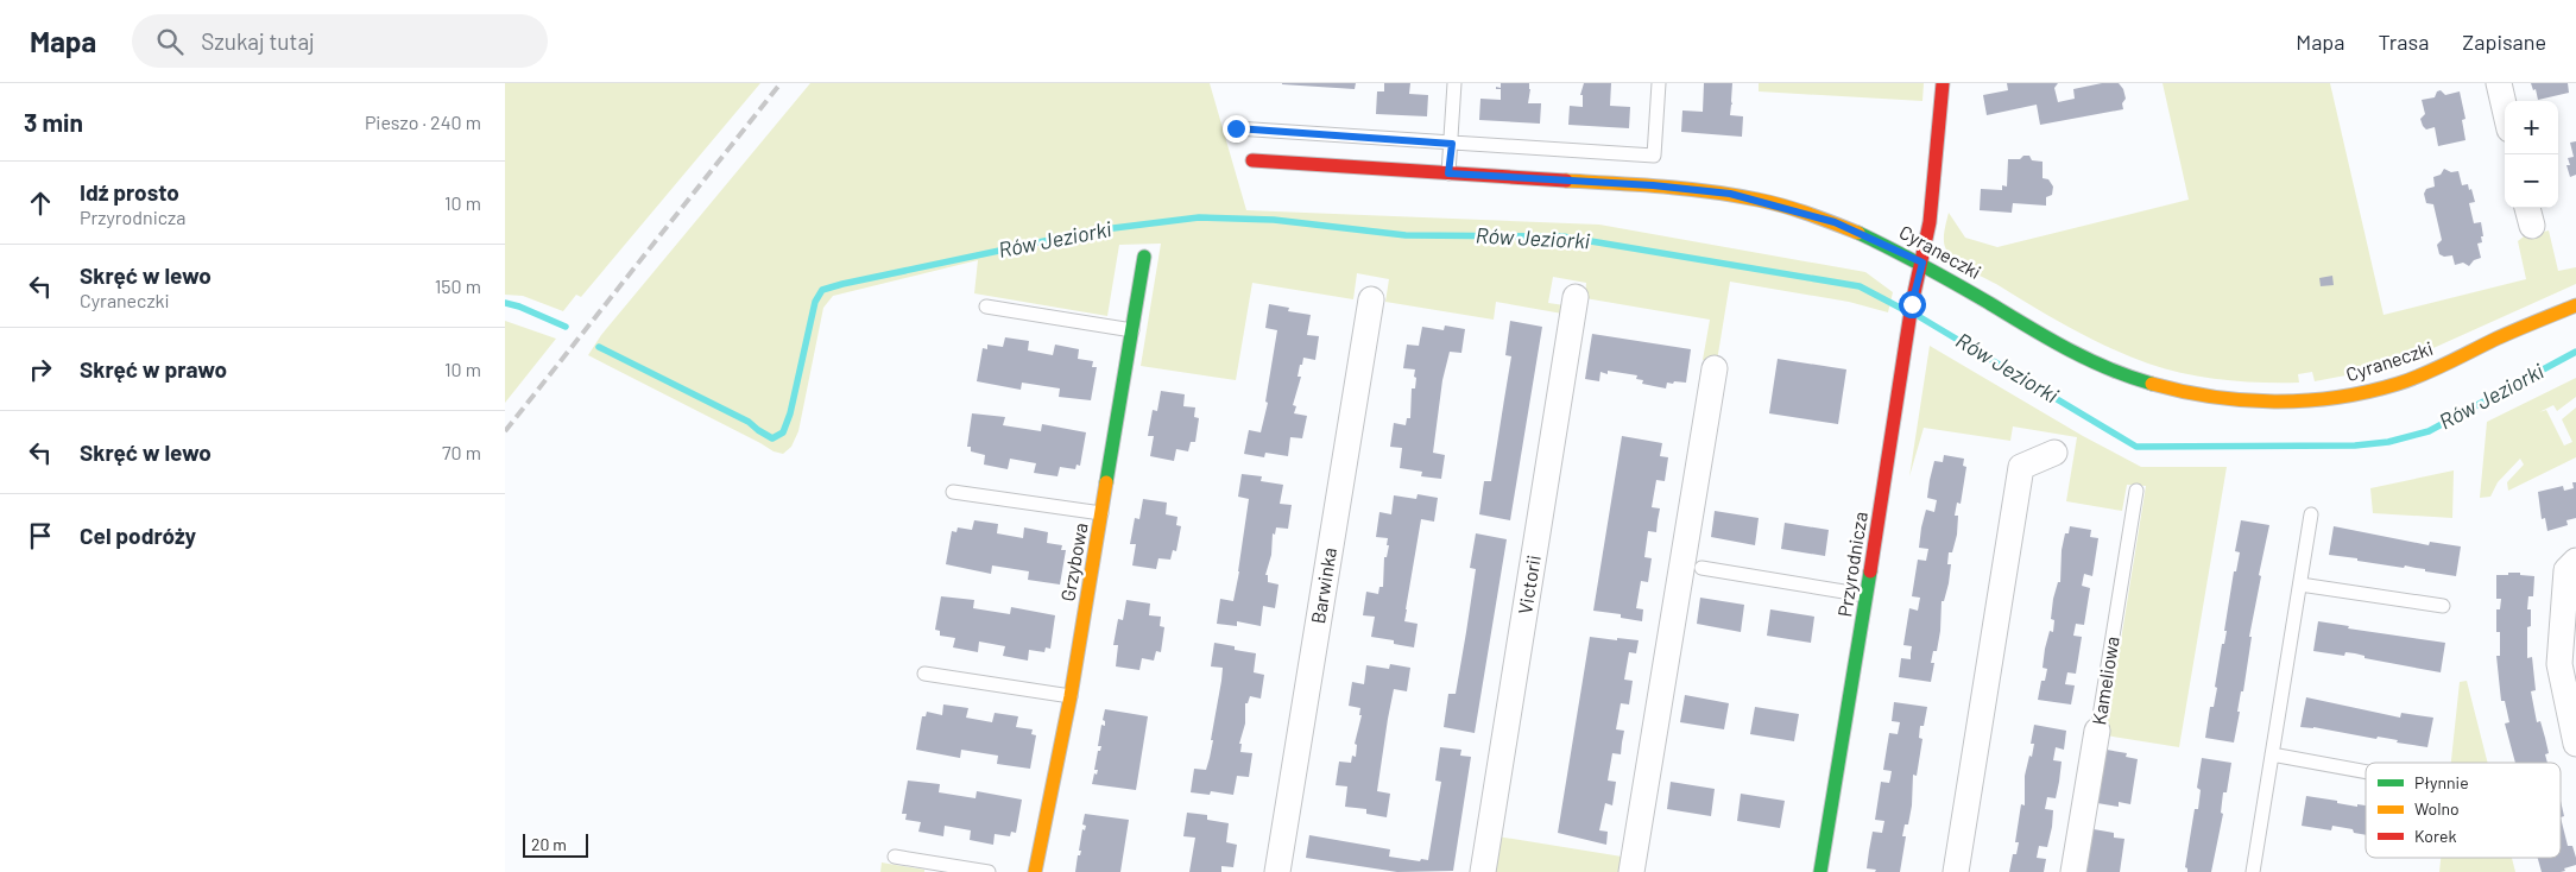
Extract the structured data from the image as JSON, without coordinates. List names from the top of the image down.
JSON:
{
  "streets": {
    "street": [
      "Cyraneczki",
      "Grzybowa",
      "Przyrodnicza",
      "Victorii",
      "Barwinka",
      "Kameliowa"
    ]
  },
  "crossings": [
    ["Cyraneczki", "Przyrodnicza"]
  ],
  "water": ["Rów Jeziorki"],
  "legend": ["Płynnie", "Wolno", "Korek"],
  "scale_bar": "20 m",
  "page": {
    "header": "Mapa",
    "search": "Szukaj tutaj",
    "nav": ["Mapa", "Trasa", "Zapisane"],
    "heading": ["3 min", "Pieszo · 240 m"],
    "map_buttons": ["+", "−"],
    "list": [
      ["Idź prosto", "Przyrodnicza", "10 m"],
      ["Skręć w lewo", "Cyraneczki", "150 m"],
      ["Skręć w prawo", "10 m"],
      ["Skręć w lewo", "70 m"],
      "Cel podróży"
    ],
    "scale": "20 m"
  }
}
